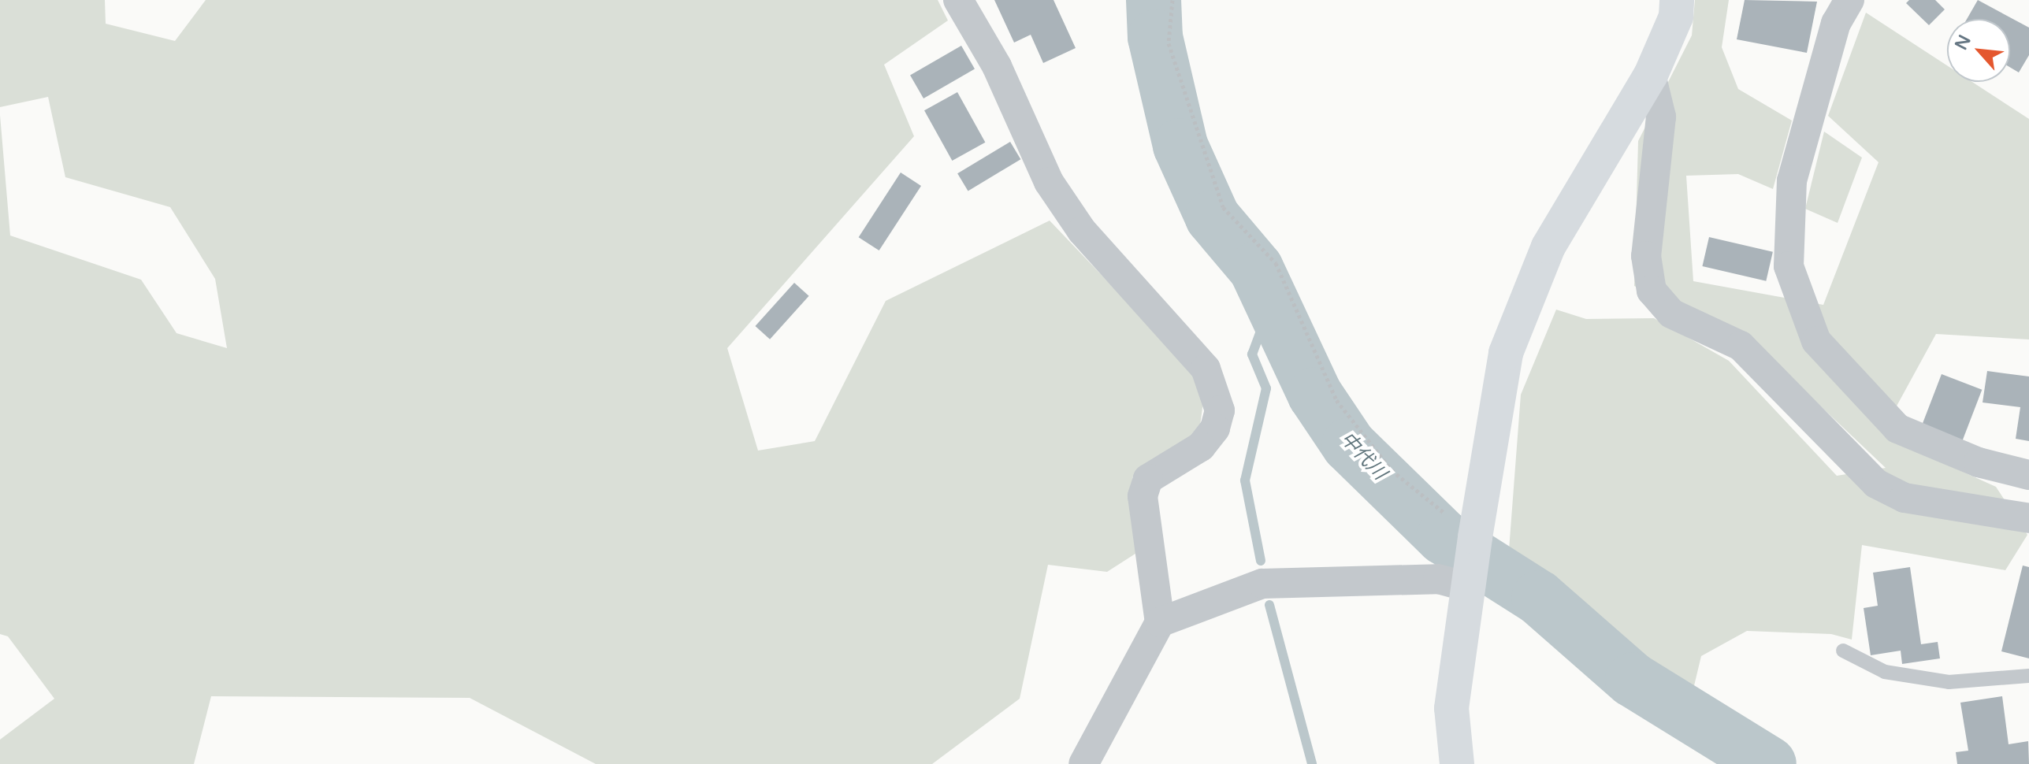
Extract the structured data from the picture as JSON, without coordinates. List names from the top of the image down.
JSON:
{
  "water": ["中代川"],
  "north": "top left"
}
